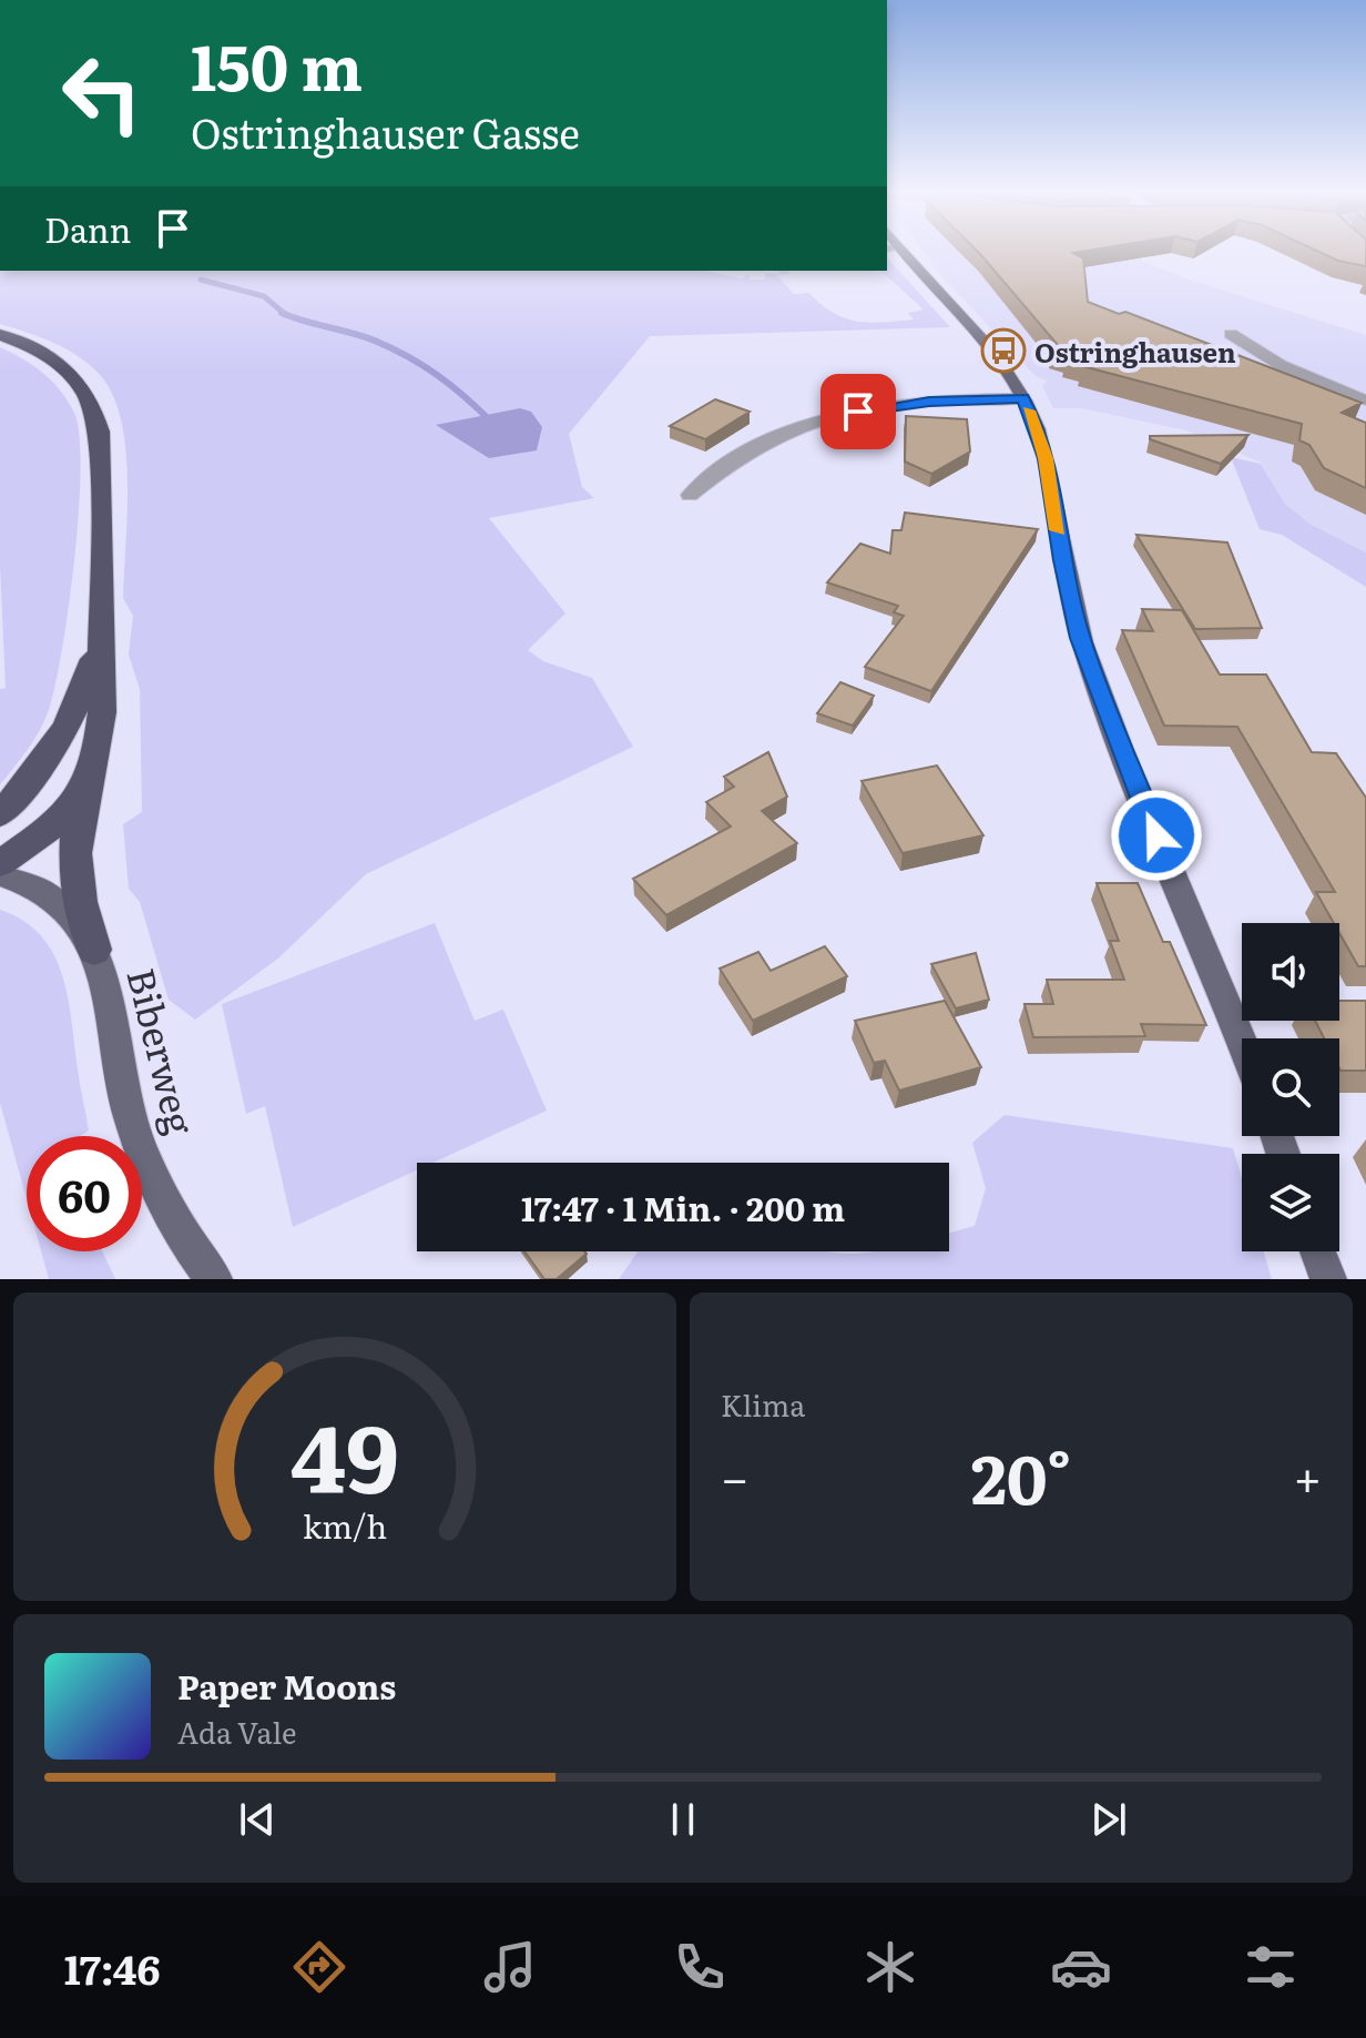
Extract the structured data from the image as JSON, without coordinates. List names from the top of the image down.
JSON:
{
  "streets": {
    "main road": ["Biberweg"]
  },
  "places": {
    "bus stop": ["Ostringhausen"]
  },
  "page": {
    "turn": ["150 m", "Ostringhauser Gasse"],
    "then": "Dann",
    "limit": "60",
    "trip": "17:47 · 1 Min. · 200 m",
    "tile": "Klima",
    "heat": ["−", "20°", "+"],
    "song": ["Paper Moons", "Ada Vale"],
    "tabs": "17:46",
    "gauge": ["49", "km/h"]
  }
}
